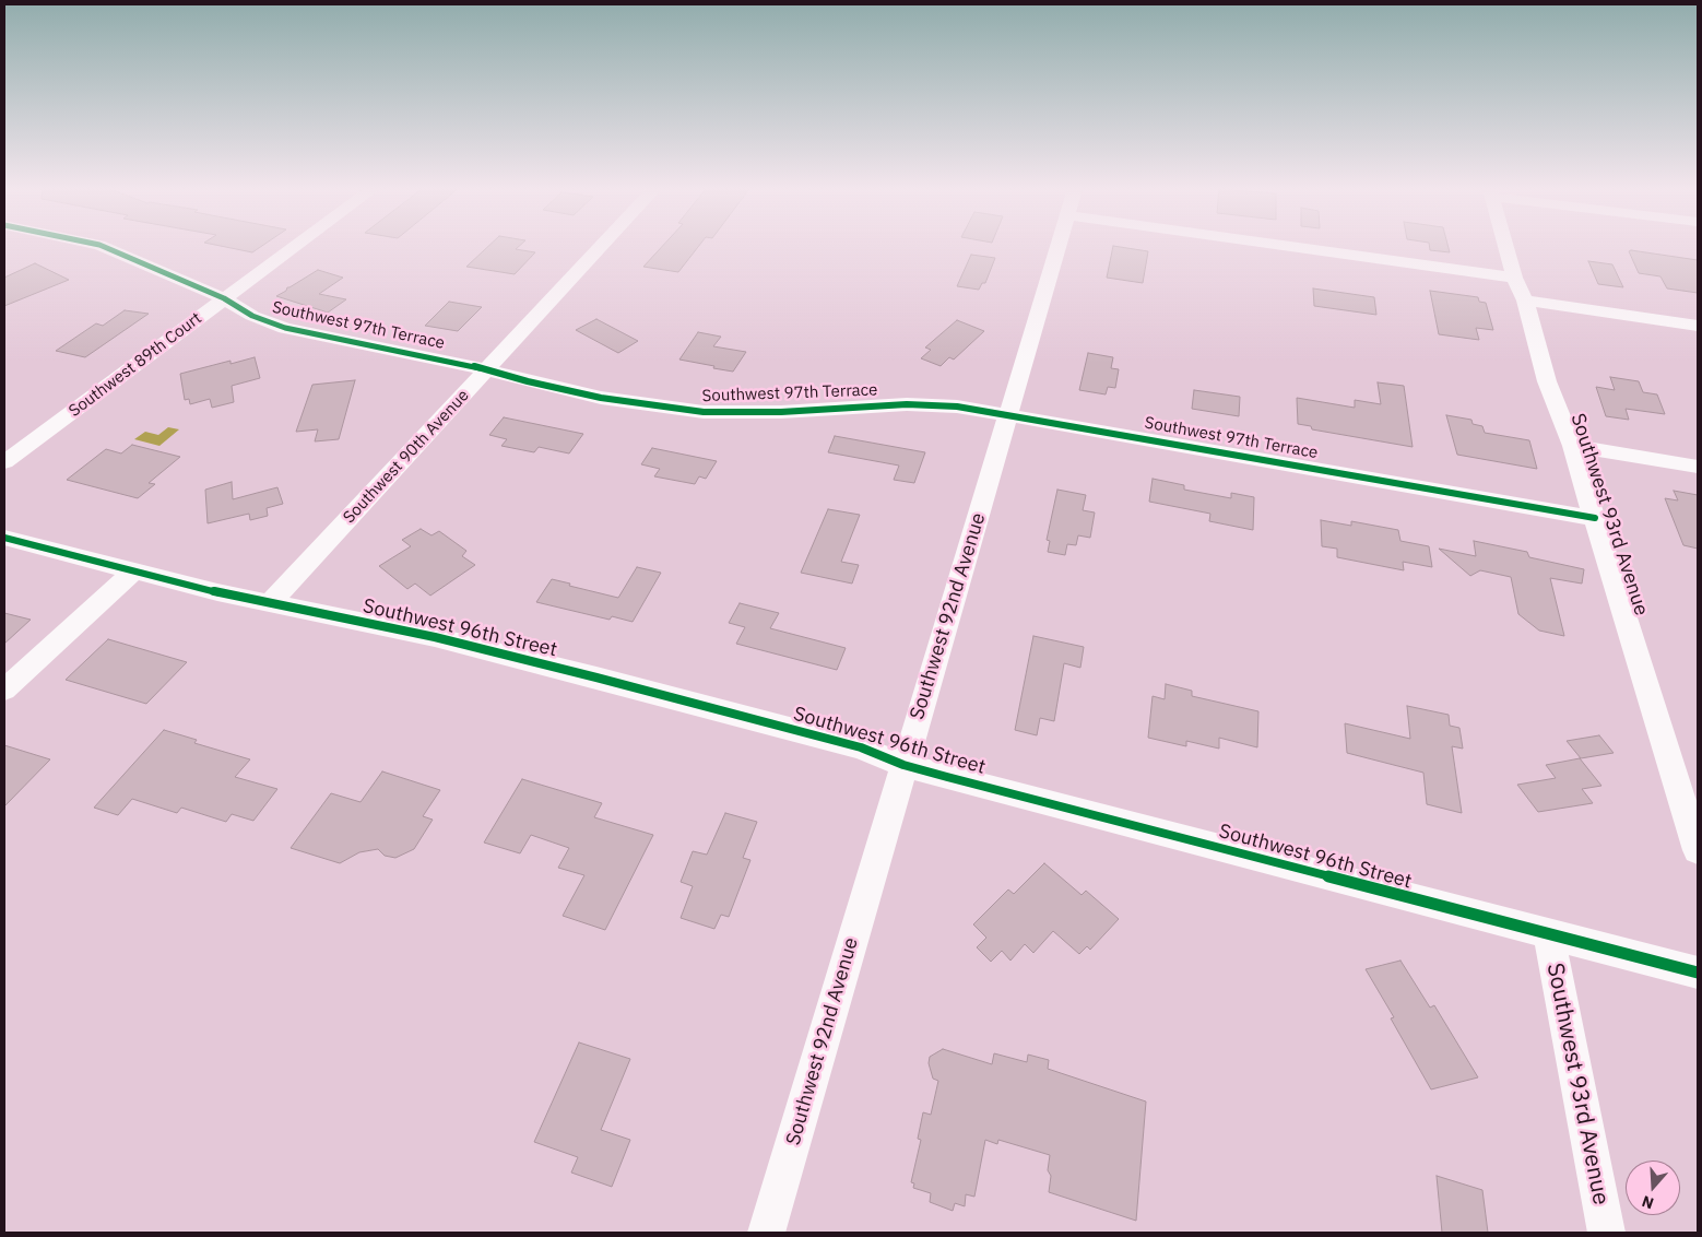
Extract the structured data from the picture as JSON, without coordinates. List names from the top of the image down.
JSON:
{
  "streets": {
    "street": [
      "Southwest 97th Terrace",
      "Southwest 89th Court",
      "Southwest 90th Avenue",
      "Southwest 93rd Avenue",
      "Southwest 92nd Avenue",
      "Southwest 96th Street"
    ]
  },
  "crossings": [
    ["Southwest 97th Terrace", "Southwest 89th Court"],
    ["Southwest 97th Terrace", "Southwest 90th Avenue"],
    ["Southwest 97th Terrace", "Southwest 93rd Avenue"],
    ["Southwest 97th Terrace", "Southwest 92nd Avenue"],
    ["Southwest 90th Avenue", "Southwest 96th Street"],
    ["Southwest 93rd Avenue", "Southwest 96th Street"],
    ["Southwest 92nd Avenue", "Southwest 96th Street"]
  ],
  "north": "bottom"
}
